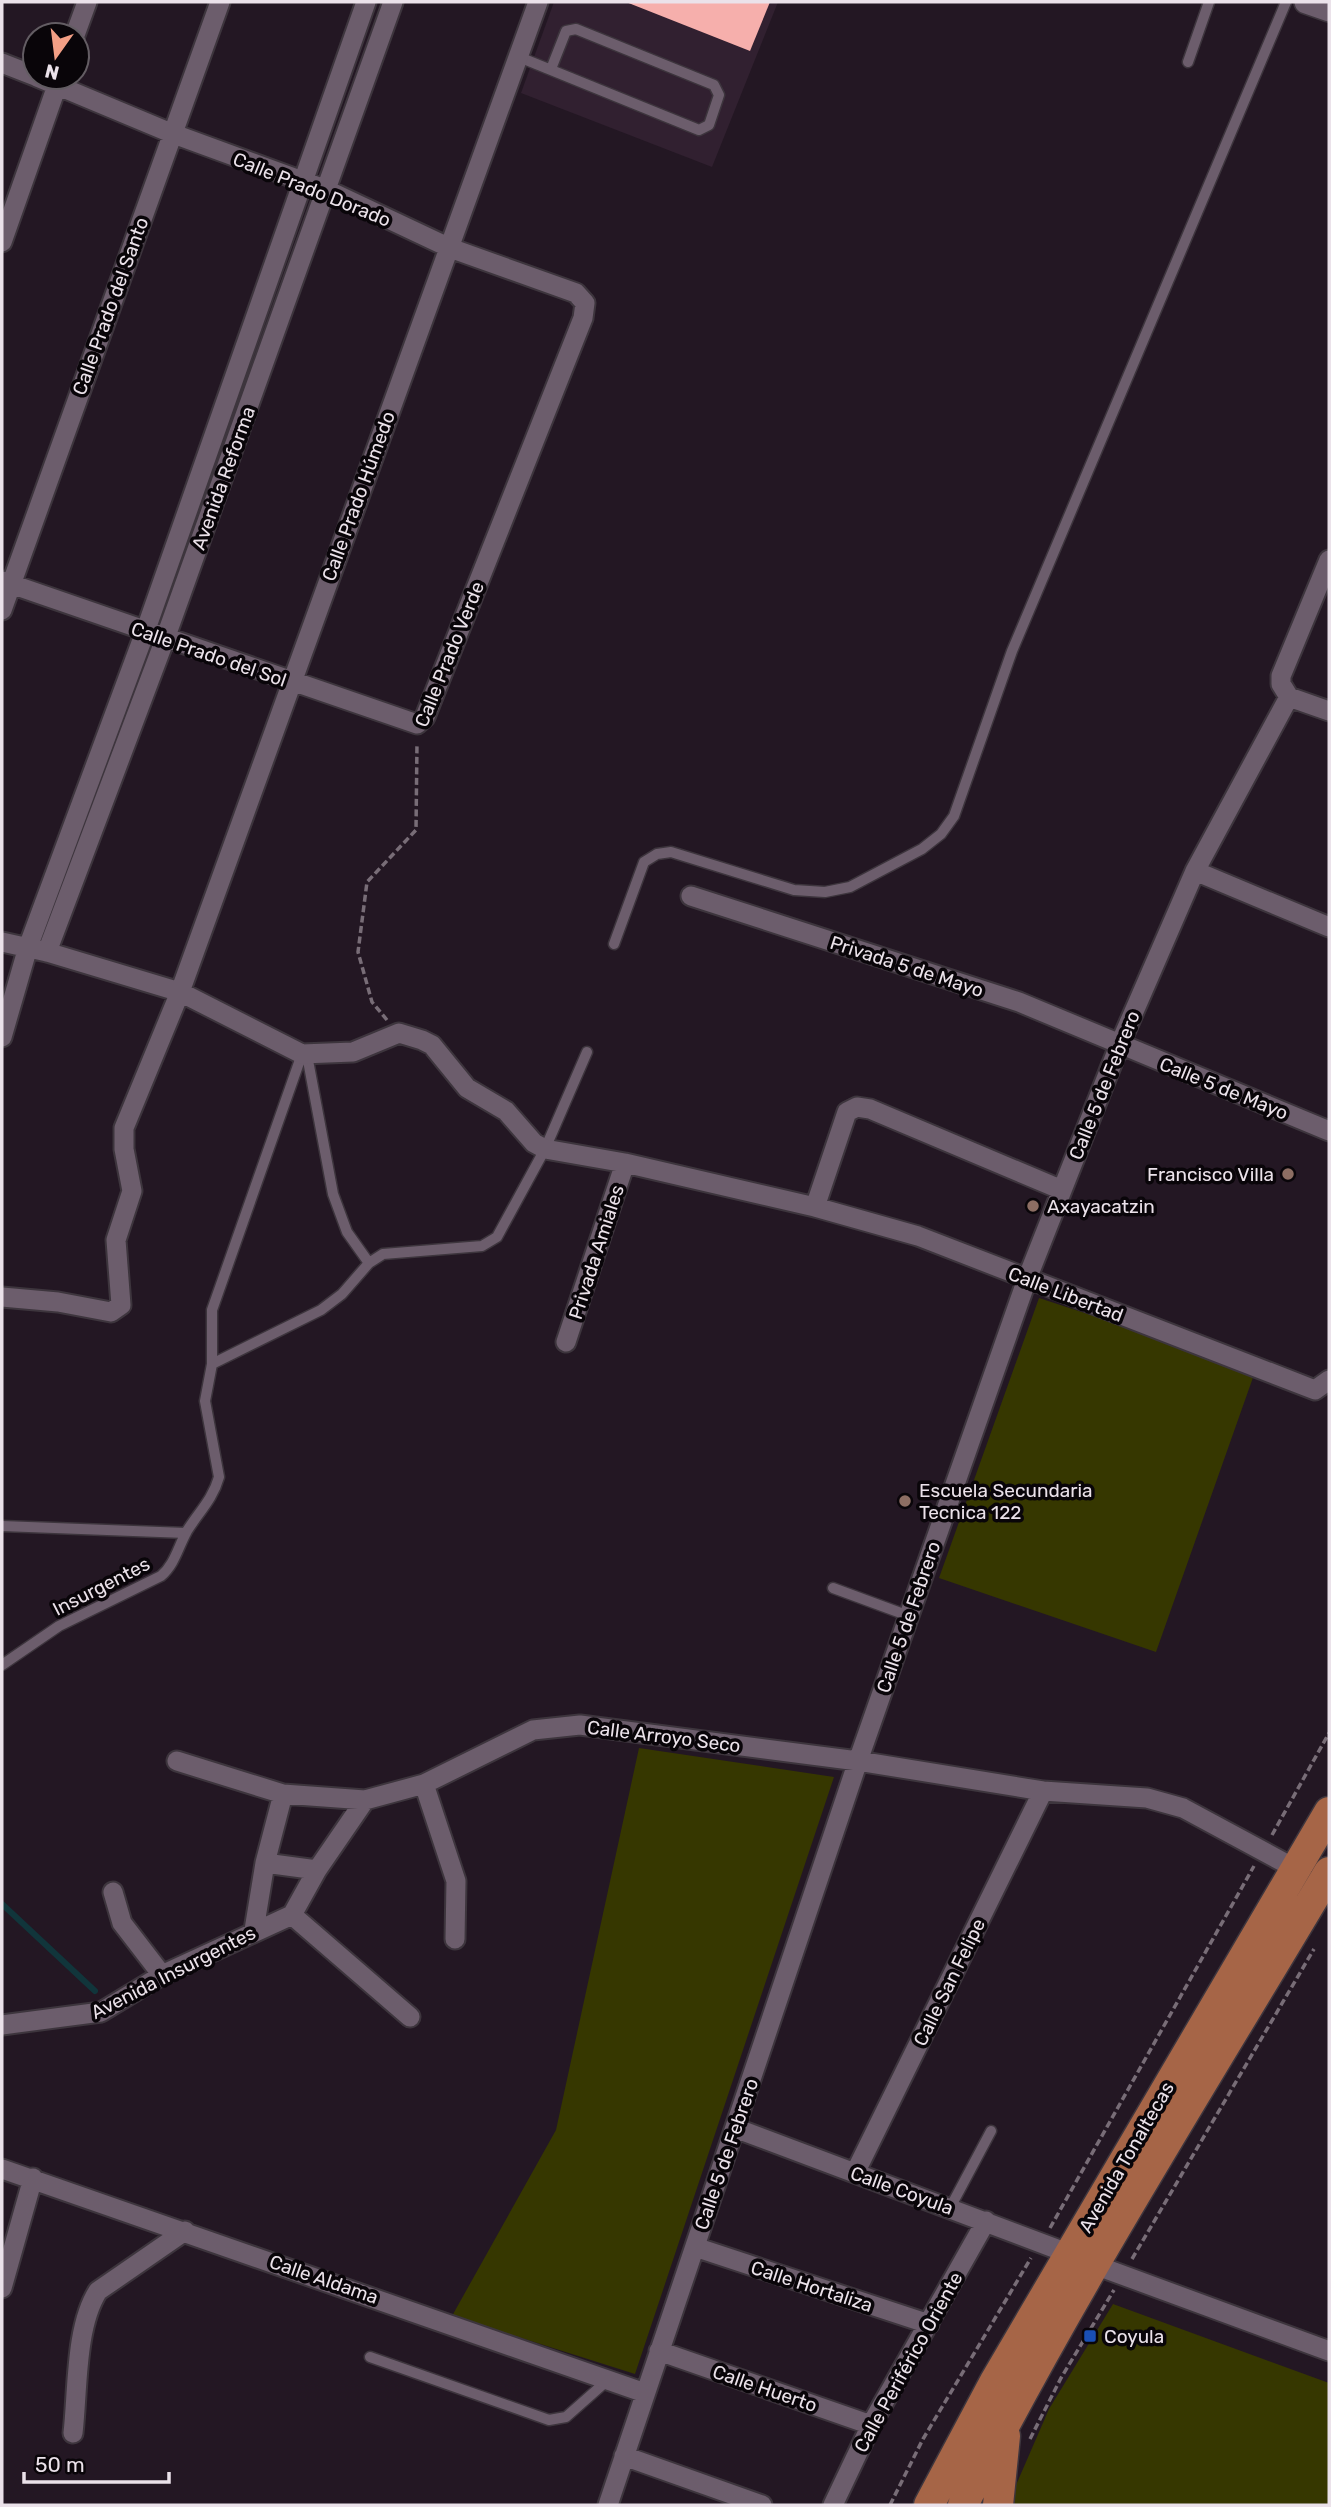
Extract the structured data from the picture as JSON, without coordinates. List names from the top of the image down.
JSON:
{
  "streets": {
    "main road": ["Avenida Tonaltecas"],
    "street": [
      "Calle Prado Dorado",
      "Calle Prado del Santo",
      "Avenida Reforma",
      "Calle Prado Húmedo",
      "Calle Prado del Sol",
      "Calle Prado Verde",
      "Privada 5 de Mayo",
      "Calle 5 de Febrero",
      "Calle 5 de Mayo",
      "Privada Amiales",
      "Calle Libertad",
      "Calle Arroyo Seco",
      "Avenida Insurgentes",
      "Calle San Felipe",
      "Calle Coyula",
      "Calle Aldama",
      "Calle Hortaliza",
      "Calle Periférico Oriente",
      "Calle Huerto"
    ],
    "lane": ["Insurgentes"]
  },
  "crossings": [
    ["Calle Prado Dorado", "Calle Prado del Santo"],
    ["Calle Prado Dorado", "Avenida Reforma"],
    ["Calle Prado Dorado", "Calle Prado Húmedo"],
    ["Calle Prado Dorado", "Calle Prado Verde"],
    ["Calle Prado del Santo", "Calle Prado del Sol"],
    ["Avenida Reforma", "Calle Prado del Sol"],
    ["Calle Prado Húmedo", "Calle Prado del Sol"],
    ["Calle Prado del Sol", "Calle Prado Verde"],
    ["Privada 5 de Mayo", "Calle 5 de Febrero"],
    ["Privada 5 de Mayo", "Calle 5 de Mayo"],
    ["Calle 5 de Febrero", "Calle 5 de Mayo"],
    ["Calle 5 de Febrero", "Calle Libertad"],
    ["Calle 5 de Febrero", "Calle Arroyo Seco"],
    ["Calle 5 de Febrero", "Calle Coyula"],
    ["Calle 5 de Febrero", "Calle Aldama"],
    ["Calle 5 de Febrero", "Calle Hortaliza"],
    ["Calle 5 de Febrero", "Calle Huerto"],
    ["Privada Amiales", "Calle Libertad"],
    ["Calle Arroyo Seco", "Calle San Felipe"],
    ["Calle Arroyo Seco", "Avenida Tonaltecas"],
    ["Calle San Felipe", "Calle Coyula"],
    ["Avenida Tonaltecas", "Calle Coyula"],
    ["Calle Coyula", "Calle Periférico Oriente"],
    ["Calle Hortaliza", "Calle Periférico Oriente"],
    ["Calle Periférico Oriente", "Calle Huerto"]
  ],
  "places": {
    "other": ["Francisco Villa", "Axayacatzin", "Escuela Secundaria Tecnica 122"],
    "transit": ["Coyula"]
  },
  "scale_bar": "50 m",
  "north": "bottom"
}
